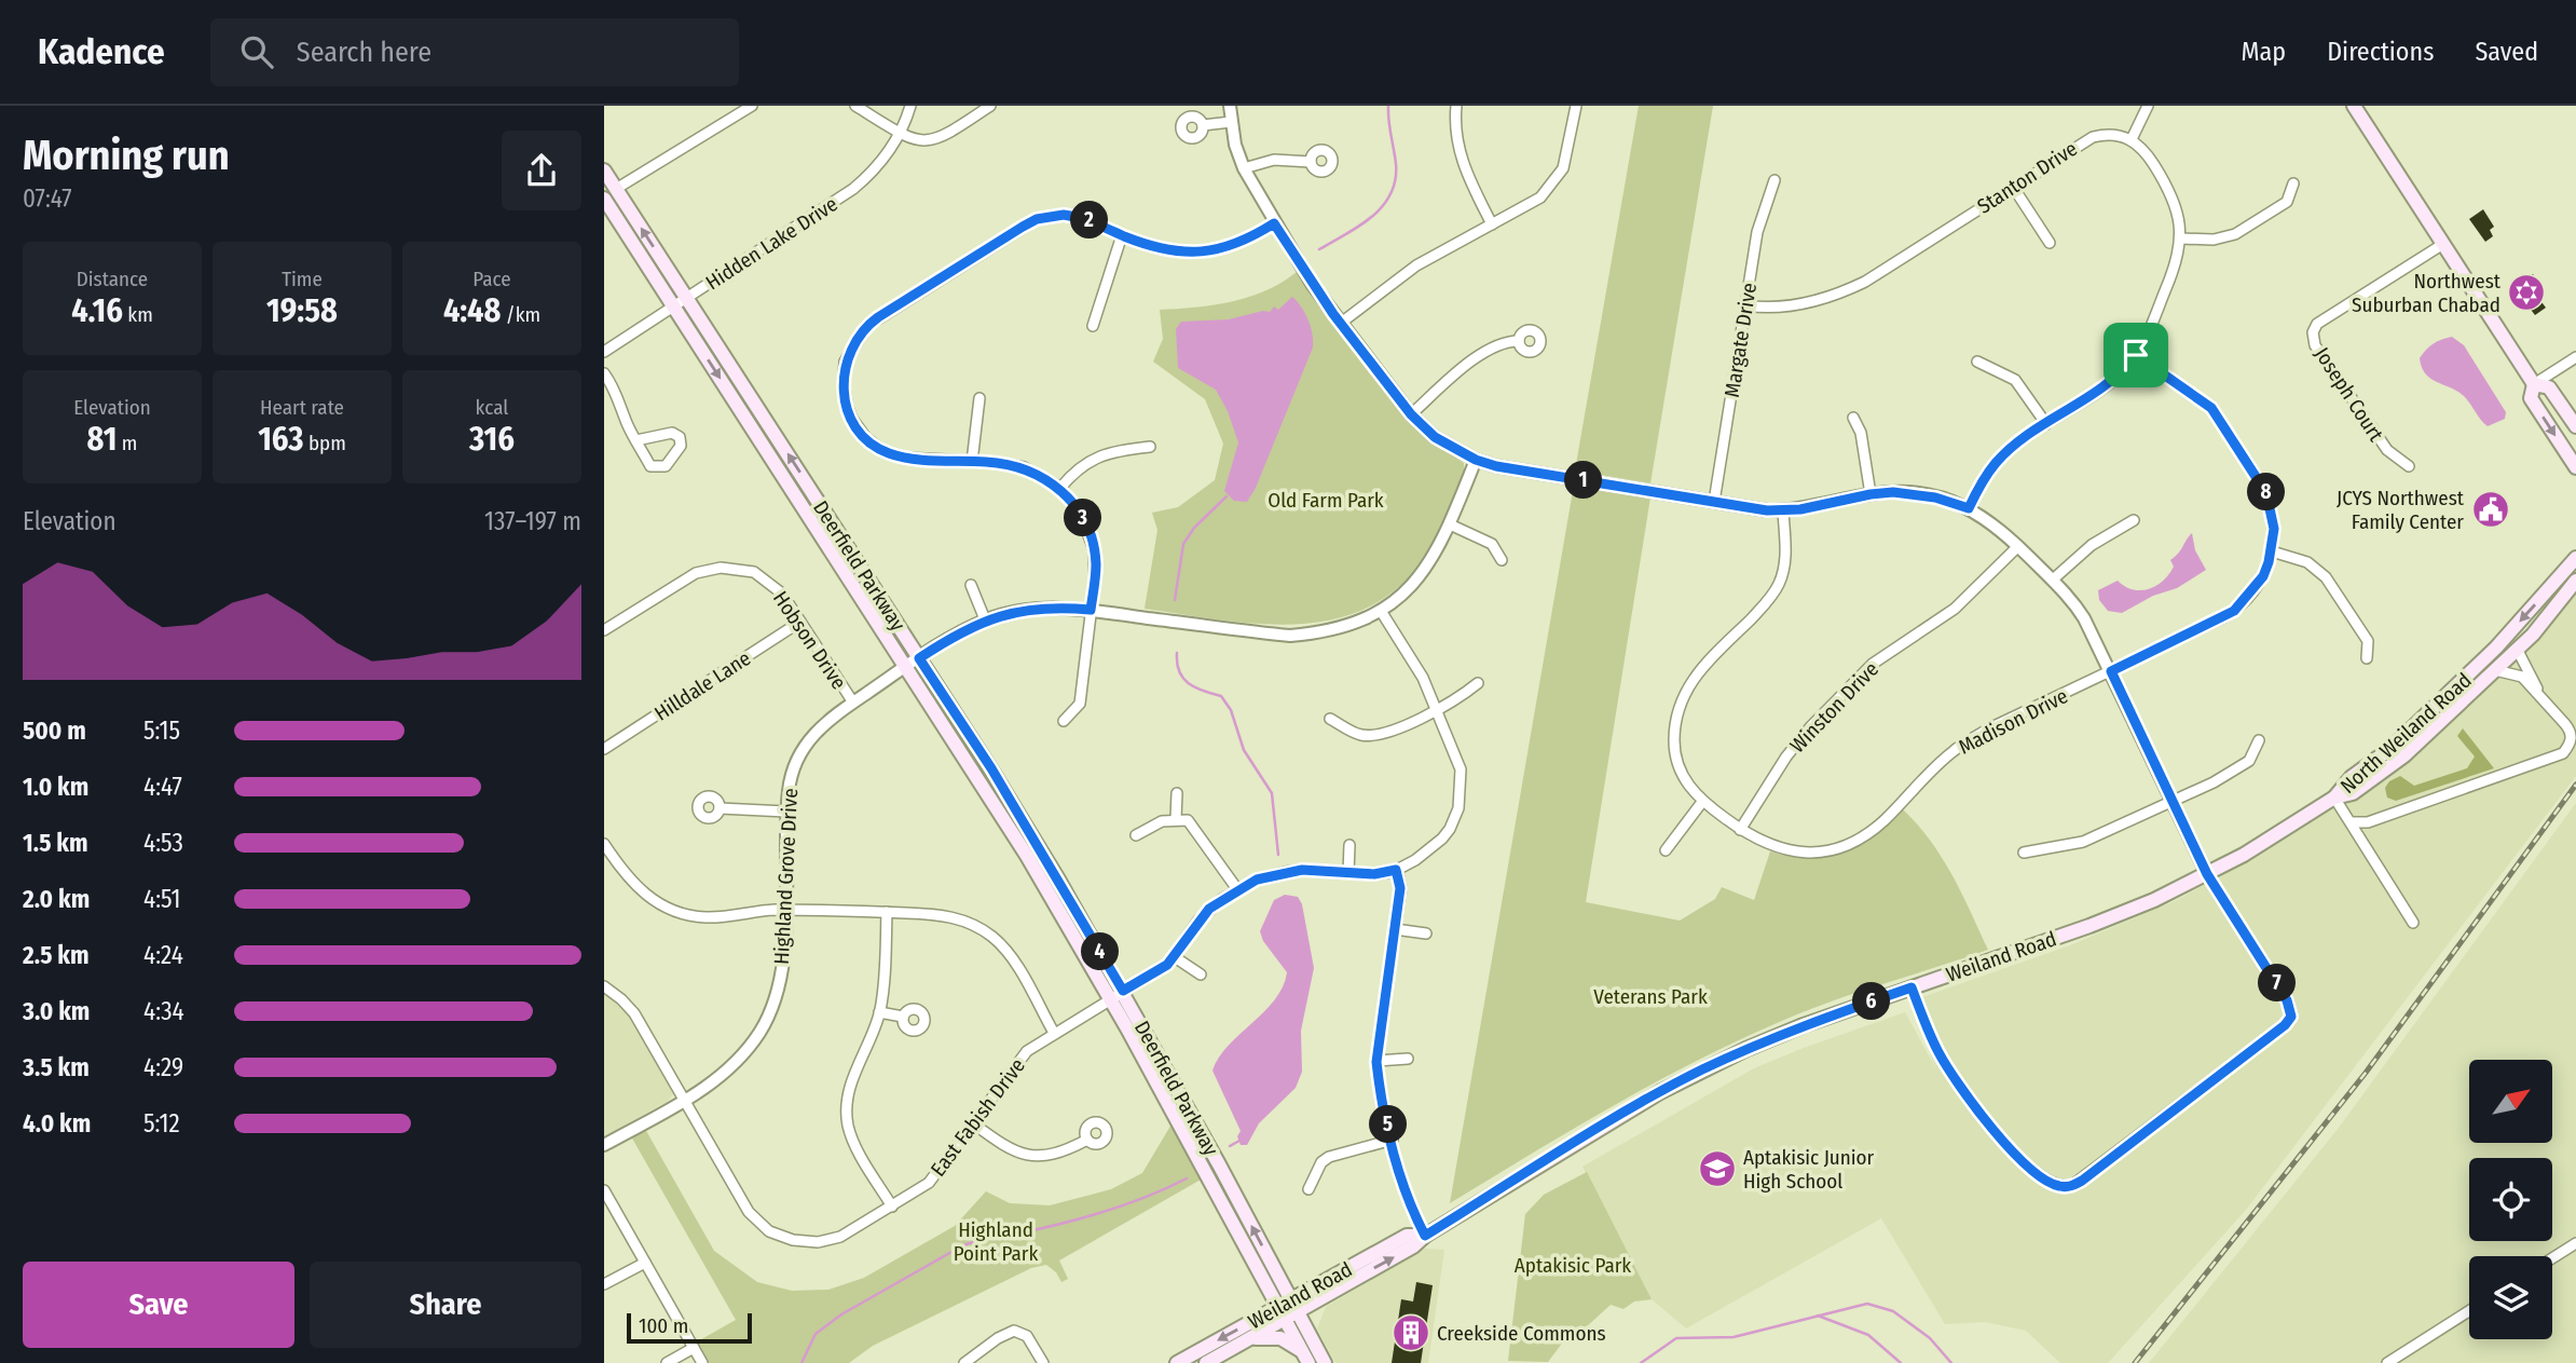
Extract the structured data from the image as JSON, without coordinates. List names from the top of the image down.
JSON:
{
  "streets": {
    "main road": ["Deerfield Parkway", "North Weiland Road", "Weiland Road"],
    "street": [
      "Stanton Drive",
      "Hidden Lake Drive",
      "Margate Drive",
      "Joseph Court",
      "Hobson Drive",
      "Hilldale Lane",
      "Winston Drive",
      "Madison Drive",
      "Highland Grove Drive",
      "East Fabish Drive"
    ]
  },
  "crossings": [
    ["Stanton Drive", "Margate Drive"],
    ["Hidden Lake Drive", "Deerfield Parkway"],
    ["Deerfield Parkway", "Highland Grove Drive"],
    ["Deerfield Parkway", "Weiland Road"],
    ["Deerfield Parkway", "East Fabish Drive"],
    ["Hobson Drive", "Hilldale Lane"],
    ["Hobson Drive", "Highland Grove Drive"],
    ["Winston Drive", "Madison Drive"],
    ["North Weiland Road", "Weiland Road"],
    ["Highland Grove Drive", "East Fabish Drive"]
  ],
  "parks": [
    "Old Farm Park",
    "Veterans Park",
    "Highland Point Park",
    "Aptakisic Park"
  ],
  "places": {
    "synagogue": ["Northwest Suburban Chabad"],
    "public building": ["JCYS Northwest Family Center"],
    "school or university": ["Aptakisic Junior High School"],
    "building": ["Creekside Commons"]
  },
  "scale_bar": "100 m",
  "north": "top right",
  "page": {
    "header": "Kadence",
    "search": "Search here",
    "nav": ["Map", "Directions", "Saved"],
    "heading": ["Morning run", "07:47"],
    "pins": [
      "2",
      "1",
      "8",
      "3",
      "4",
      "7",
      "6",
      "5"
    ],
    "stats": [
      ["Distance", "4.16 km"],
      ["Time", "19:58"],
      ["Pace", "4:48 /km"],
      ["Elevation", "81 m"],
      ["Heart rate", "163 bpm"],
      ["kcal", "316"]
    ],
    "chart": ["Elevation", "137–197 m"],
    "list": [
      {
        "name": "500 m",
        "note": "5:15"
      },
      {
        "name": "1.0 km",
        "note": "4:47"
      },
      {
        "name": "1.5 km",
        "note": "4:53"
      },
      {
        "name": "2.0 km",
        "note": "4:51"
      },
      {
        "name": "2.5 km",
        "note": "4:24"
      },
      {
        "name": "3.0 km",
        "note": "4:34"
      },
      {
        "name": "3.5 km",
        "note": "4:29"
      },
      {
        "name": "4.0 km",
        "note": "5:12"
      }
    ],
    "buttons": ["Save", "Share"],
    "scale": "100 m"
  }
}
